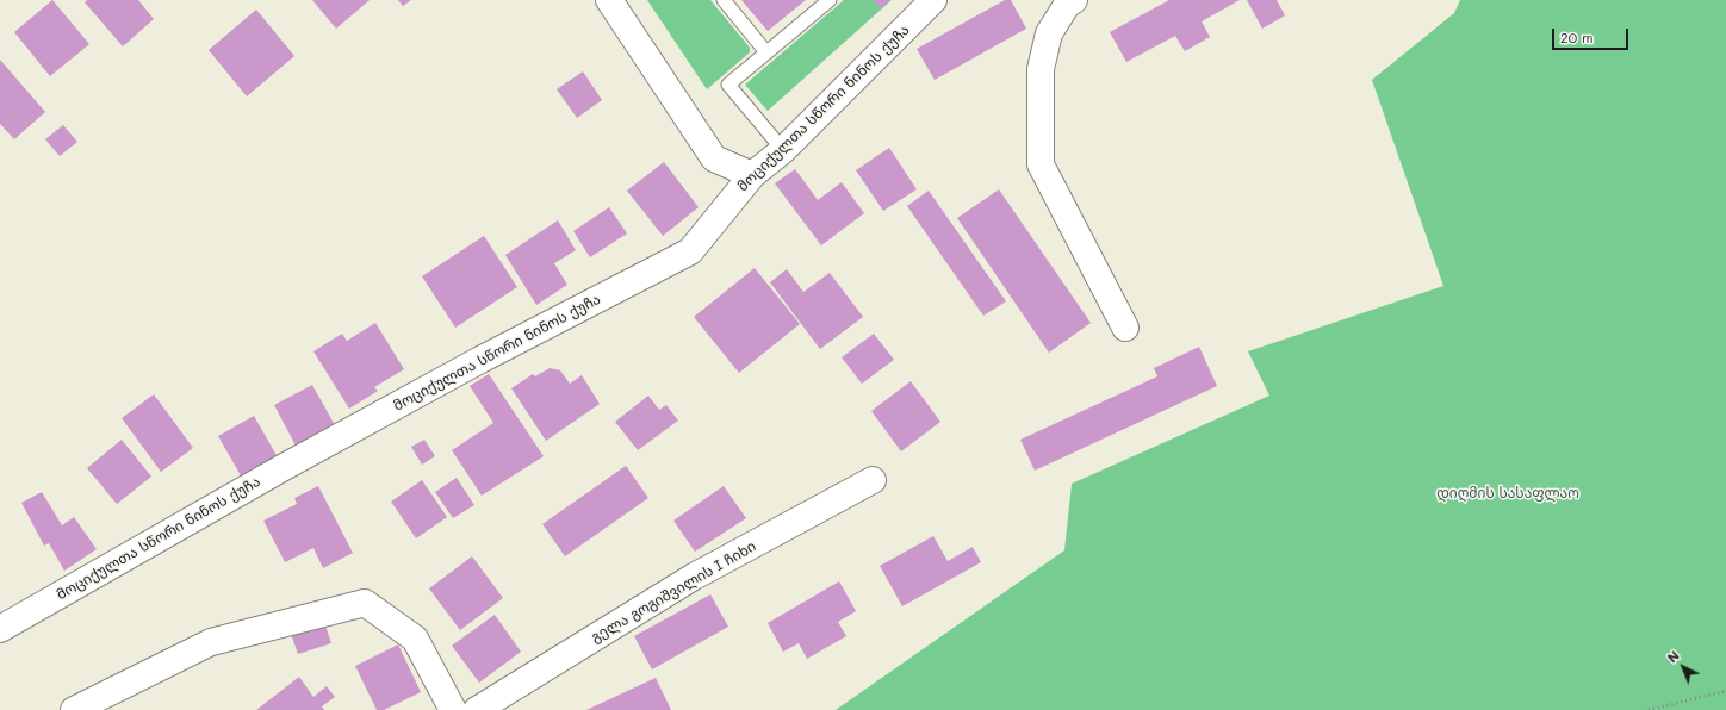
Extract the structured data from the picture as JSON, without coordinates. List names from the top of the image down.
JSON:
{
  "streets": {
    "street": ["მოციქულთა სწორი ნინოს ქუჩა", "გელა გოგიშვილის I ჩიხი"]
  },
  "parks": ["დიღმის სასაფლაო"],
  "scale_bar": "20 m",
  "north": "top left"
}
